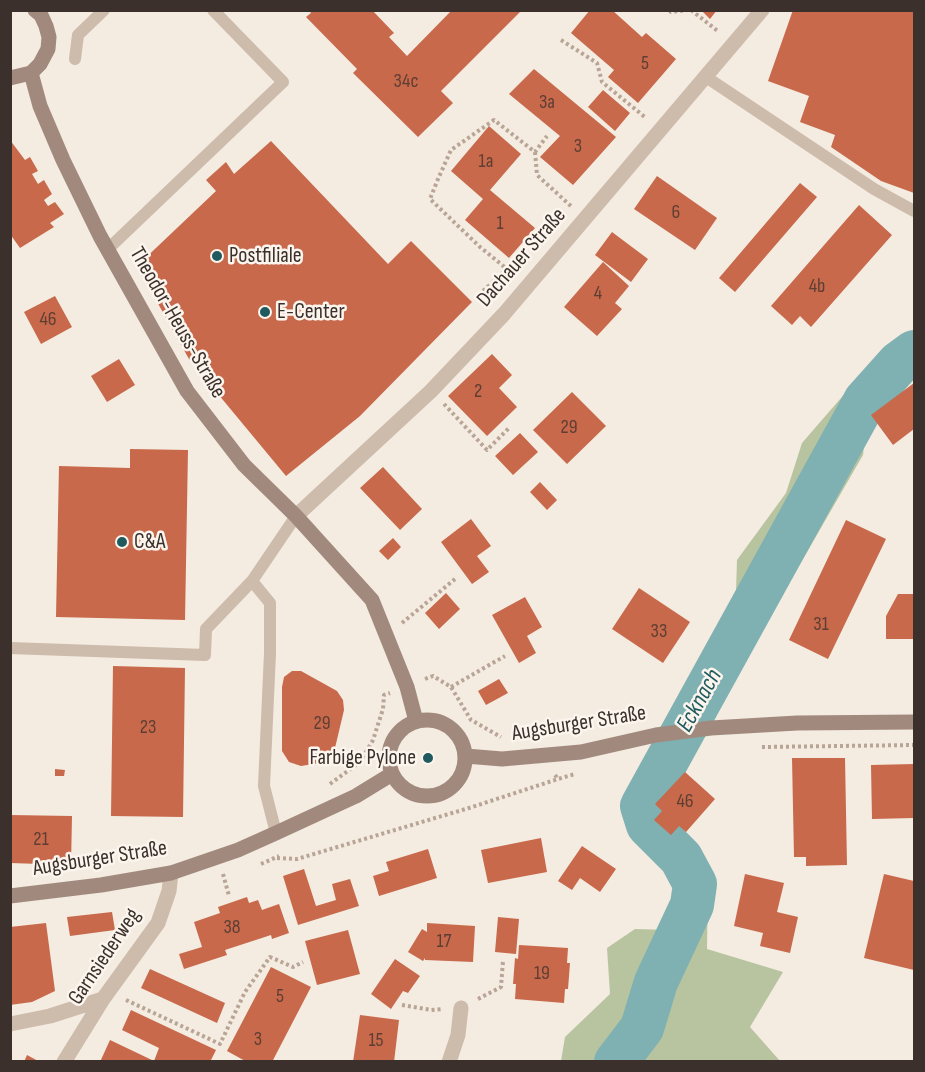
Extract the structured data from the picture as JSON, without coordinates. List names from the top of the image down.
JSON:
{
  "streets": {
    "main road": ["Theodor-Heuss-Straße", "Augsburger Straße"],
    "street": ["Dachauer Straße", "Garnsiederweg"]
  },
  "crossings": [
    ["Dachauer Straße", "Theodor-Heuss-Straße"],
    ["Theodor-Heuss-Straße", "Augsburger Straße"],
    ["Augsburger Straße", "Garnsiederweg"]
  ],
  "water": ["Ecknach"],
  "places": [
    "Postfiliale",
    "E-Center",
    "C&A",
    "Farbige Pylone"
  ],
  "house_numbers": [
    "5",
    "34c",
    "3a",
    "3",
    "1a",
    "6",
    "1",
    "4b",
    "4",
    "46",
    "2",
    "29",
    "31",
    "33",
    "29",
    "23",
    "46",
    "21",
    "38",
    "17",
    "19",
    "5",
    "3",
    "15"
  ]
}
